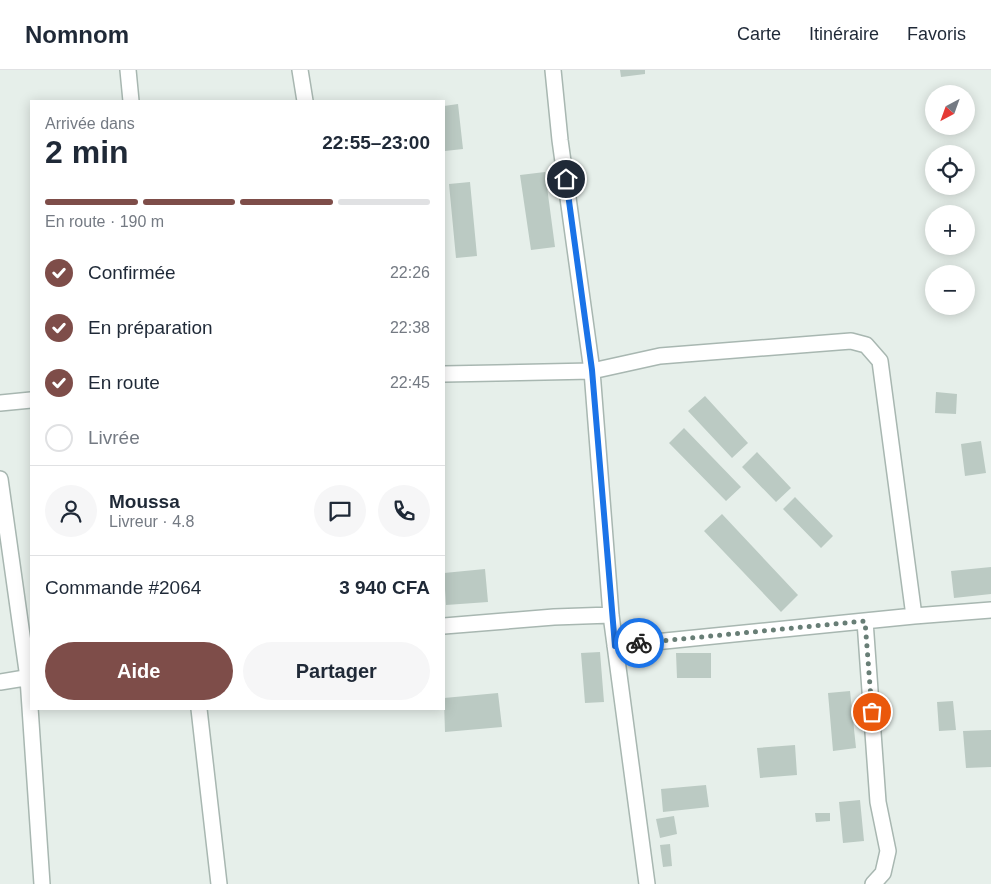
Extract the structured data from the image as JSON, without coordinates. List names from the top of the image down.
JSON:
{
  "north": "bottom left",
  "page": {
    "header": "Nomnom",
    "nav": ["Carte", "Itinéraire", "Favoris"],
    "map_buttons": ["+", "−"],
    "heading": ["2 min", "Arrivée dans", "22:55–23:00"],
    "panel": [
      "Moussa",
      "Livreur · 4.8",
      "Commande #2064",
      "3 940 CFA"
    ],
    "bar": "En route · 190 m",
    "list": [
      ["Confirmée", "22:26"],
      ["En préparation", "22:38"],
      ["En route", "22:45"],
      "Livrée"
    ],
    "buttons": ["Aide", "Partager"]
  }
}
